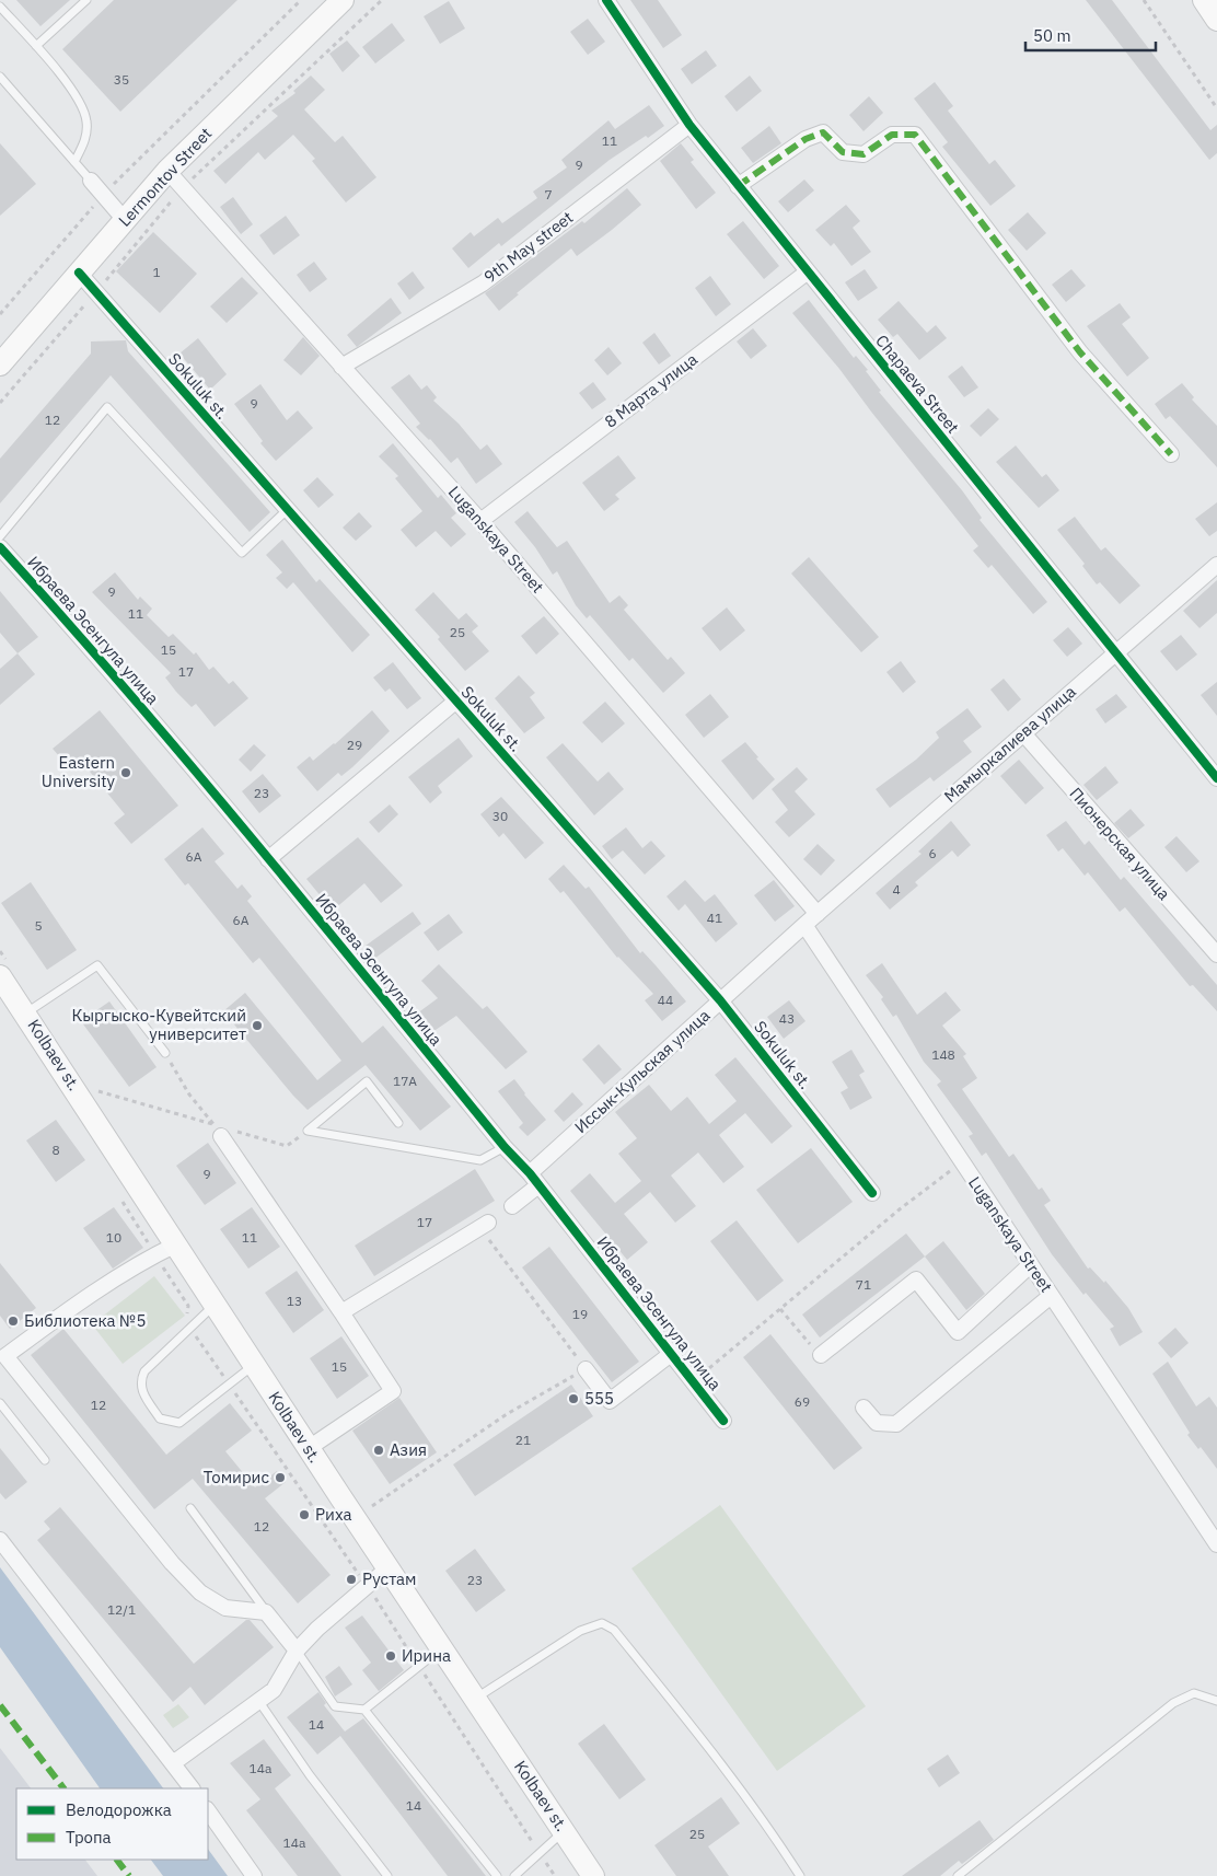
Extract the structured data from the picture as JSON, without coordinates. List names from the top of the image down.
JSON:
{
  "streets": {
    "main road": ["Lermontov Street", "Kolbaev st."],
    "street": [
      "9th May street",
      "Chapaeva Street",
      "Sokuluk st.",
      "8 Марта улица",
      "Luganskaya Street",
      "Ибраева Эсенгула улица",
      "Мамыркалиева улица",
      "Пионерская улица",
      "Иссык-Кульская улица"
    ]
  },
  "crossings": [
    ["Lermontov Street", "Sokuluk st."],
    ["Lermontov Street", "Luganskaya Street"],
    ["9th May street", "Chapaeva Street"],
    ["9th May street", "Luganskaya Street"],
    ["Chapaeva Street", "8 Марта улица"],
    ["Chapaeva Street", "Мамыркалиева улица"],
    ["Sokuluk st.", "Иссык-Кульская улица"],
    ["8 Марта улица", "Luganskaya Street"],
    ["Luganskaya Street", "Мамыркалиева улица"],
    ["Luganskaya Street", "Иссык-Кульская улица"],
    ["Ибраева Эсенгула улица", "Иссык-Кульская улица"],
    ["Мамыркалиева улица", "Пионерская улица"],
    ["Мамыркалиева улица", "Иссык-Кульская улица"]
  ],
  "places": [
    "Eastern University",
    "Кыргыско-Кувейтский университет",
    "Библиотека №5",
    "555",
    "Азия",
    "Томирис",
    "Риха",
    "Рустам",
    "Ирина"
  ],
  "house_numbers": [
    "35",
    "11",
    "9",
    "7",
    "1",
    "9",
    "12",
    "9",
    "11",
    "25",
    "15",
    "17",
    "29",
    "23",
    "30",
    "6",
    "6А",
    "4",
    "41",
    "6А",
    "5",
    "44",
    "43",
    "148",
    "17А",
    "8",
    "9",
    "17",
    "10",
    "11",
    "71",
    "13",
    "19",
    "15",
    "69",
    "12",
    "21",
    "12",
    "23",
    "12/1",
    "14",
    "14а",
    "14",
    "25",
    "14а"
  ],
  "legend": ["Велодорожка", "Тропа"],
  "scale_bar": "50 m"
}
